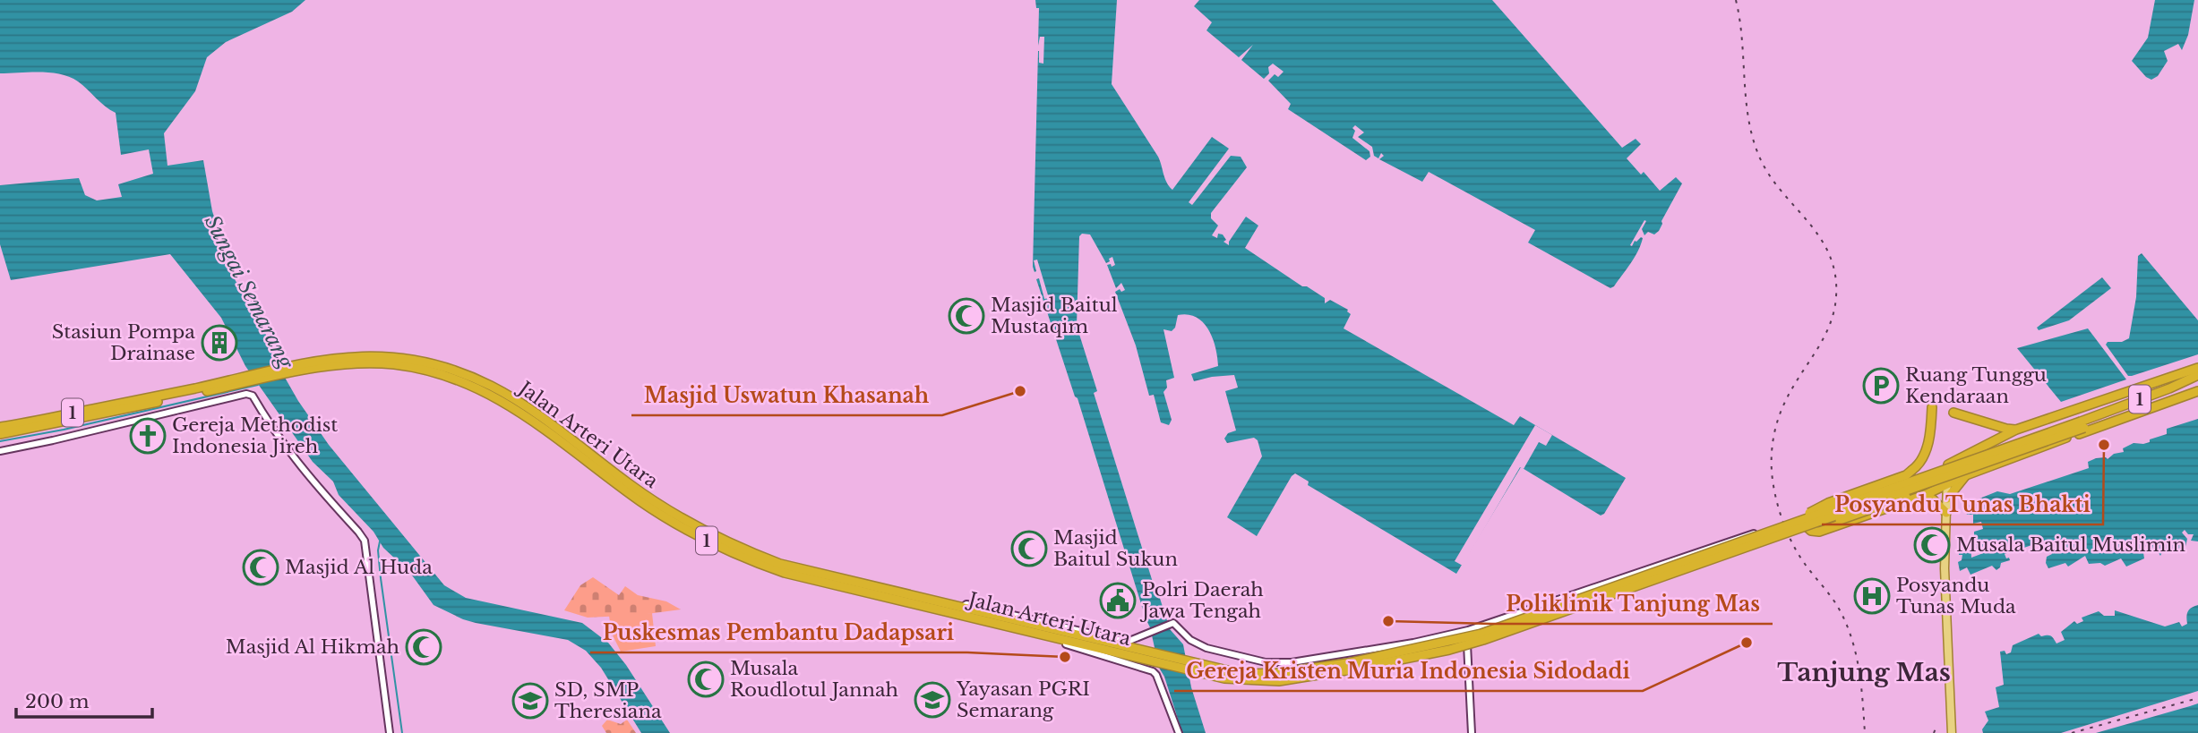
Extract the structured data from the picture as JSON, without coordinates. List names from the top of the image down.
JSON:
{
  "streets": {
    "highway": ["1", "Jalan Arteri Utara"]
  },
  "crossings": [
    ["1", "Jalan Arteri Utara"]
  ],
  "districts": ["Tanjung Mas"],
  "water": ["Sungai Semarang"],
  "places": {
    "mosque": [
      "Masjid Baitul Mustaqim",
      "Musala Baitul Muslimin",
      "Masjid Baitul Sukun",
      "Masjid Al Huda",
      "Masjid Al Hikmah",
      "Musala Roudlotul Jannah"
    ],
    "building": ["Stasiun Pompa Drainase"],
    "parking": ["Ruang Tunggu Kendaraan"],
    "other": [
      "Masjid Uswatun Khasanah",
      "Posyandu Tunas Bhakti",
      "Poliklinik Tanjung Mas",
      "Gereja Kristen Muria Indonesia Sidodadi",
      "Puskesmas Pembantu Dadapsari"
    ],
    "church": ["Gereja Methodist Indonesia Jireh"],
    "hospital": ["Posyandu Tunas Muda"],
    "public building": ["Polri Daerah Jawa Tengah"],
    "school or university": ["Yayasan PGRI Semarang", "SD, SMP Theresiana"]
  },
  "scale_bar": "200 m"
}
